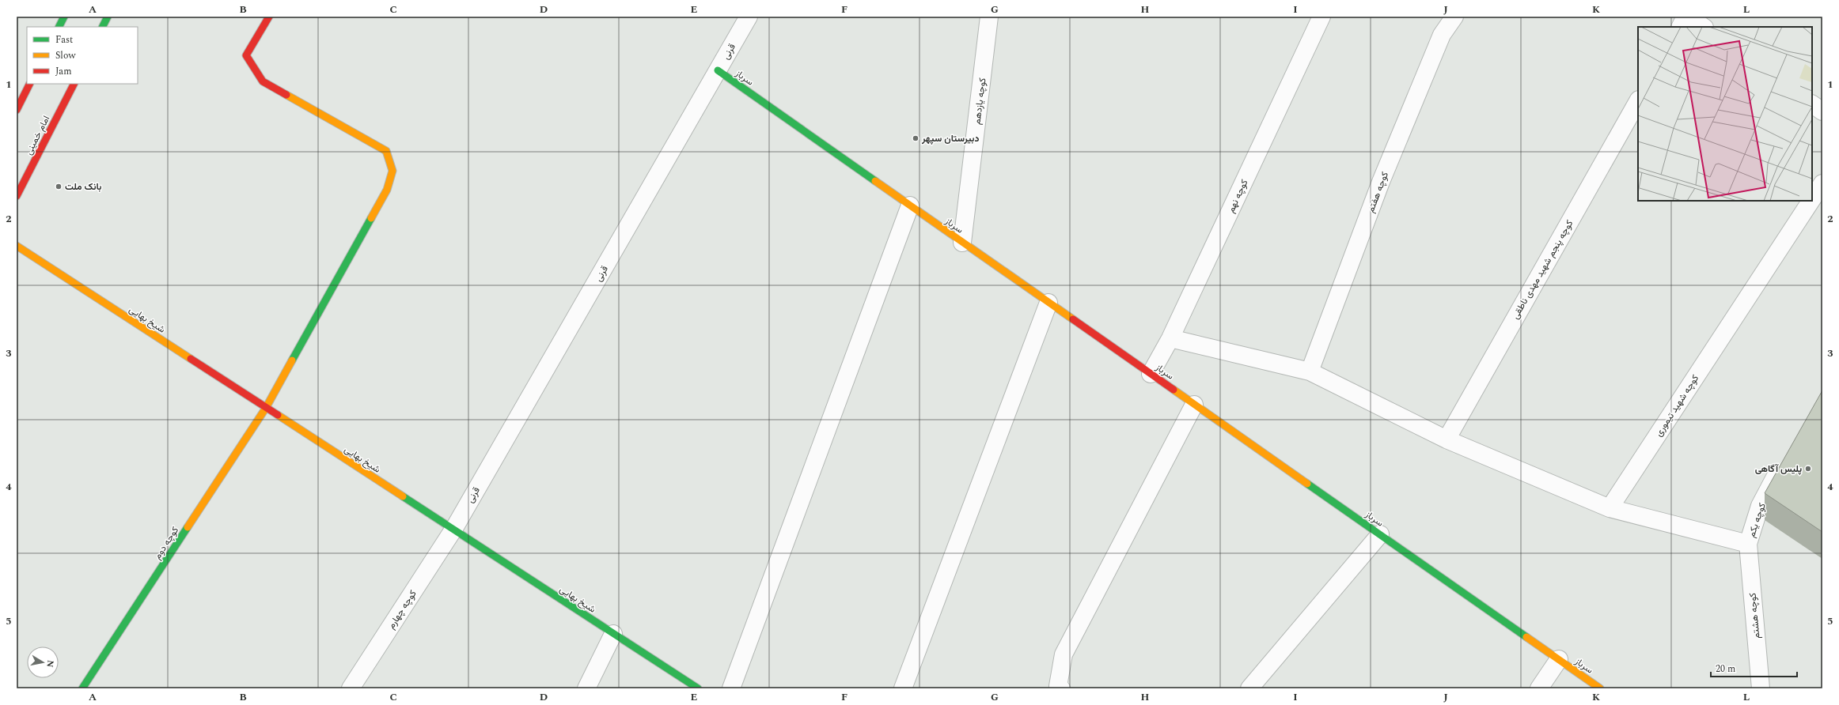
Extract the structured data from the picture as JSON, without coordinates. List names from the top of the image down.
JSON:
{
  "streets": {
    "street": [
      "قرنی",
      "سرباز",
      "کوچه یازدهم",
      "امام خمینی",
      "کوچه هفتم",
      "کوچه نهم",
      "کوچه پنجم شهید مهدی ناطقی",
      "شیخ بهایی",
      "کوچه شهید تیموری",
      "کوچه یکم",
      "کوچه دوم",
      "کوچه چهارم",
      "کوچه هشتم"
    ]
  },
  "crossings": [
    ["قرنی", "سرباز"],
    ["قرنی", "شیخ بهایی"],
    ["قرنی", "کوچه چهارم"],
    ["سرباز", "کوچه یازدهم"],
    ["سرباز", "کوچه نهم"],
    ["شیخ بهایی", "کوچه دوم"],
    ["شیخ بهایی", "کوچه چهارم"],
    ["کوچه یکم", "کوچه هشتم"]
  ],
  "places": ["دبیرستان سپهر", "بانک ملت", "پلیس آگاهی"],
  "legend": ["Fast", "Slow", "Jam"],
  "scale_bar": "20 m",
  "north": "right",
  "grid": {
    "columns": [
      "A",
      "B",
      "C",
      "D",
      "E",
      "F",
      "G",
      "H",
      "I",
      "J",
      "K",
      "L"
    ],
    "rows": [
      "1",
      "2",
      "3",
      "4",
      "5"
    ]
  }
}
